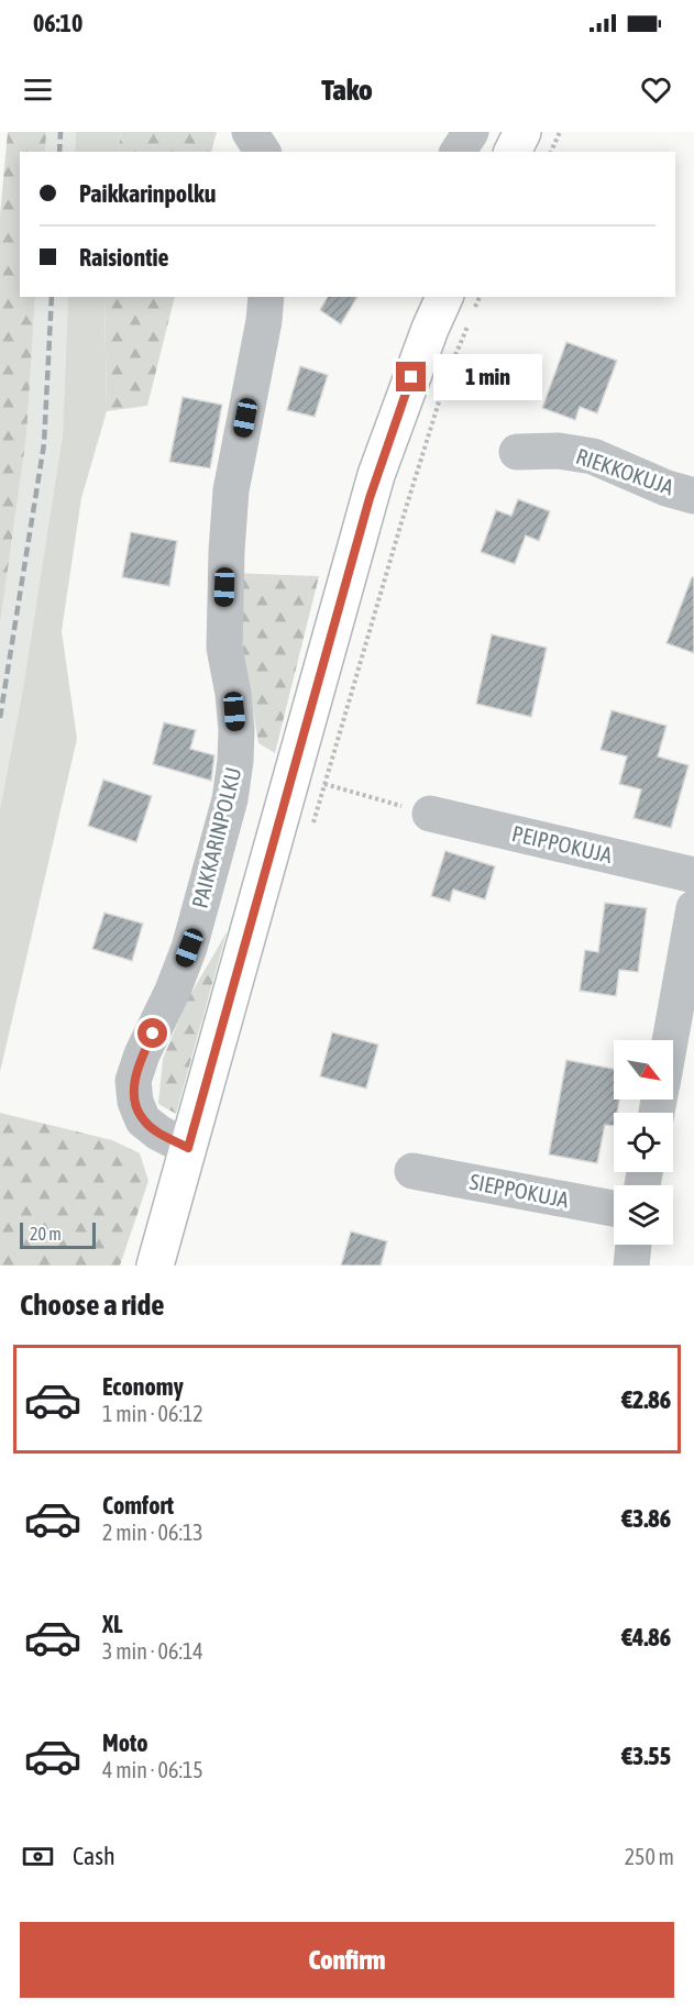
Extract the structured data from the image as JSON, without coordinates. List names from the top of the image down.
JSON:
{
  "streets": {
    "street": [
      "RIEKKOKUJA",
      "PAIKKARINPOLKU",
      "PEIPPOKUJA",
      "SIEPPOKUJA"
    ]
  },
  "scale_bar": "20 m",
  "north": "bottom right",
  "page": {
    "status": "06:10",
    "header": "Tako",
    "banner": ["Paikkarinpolku", "Raisiontie"],
    "bubble": "1 min",
    "scale": "20 m",
    "heading": "Choose a ride",
    "list": [
      {
        "name": "Economy",
        "note": "1 min · 06:12",
        "value": "€2.86"
      },
      {
        "name": "Comfort",
        "note": "2 min · 06:13",
        "value": "€3.86"
      },
      {
        "name": "XL",
        "note": "3 min · 06:14",
        "value": "€4.86"
      },
      {
        "name": "Moto",
        "note": "4 min · 06:15",
        "value": "€3.55"
      }
    ],
    "pay": ["Cash", "250 m"],
    "buttons": "Confirm"
  }
}
